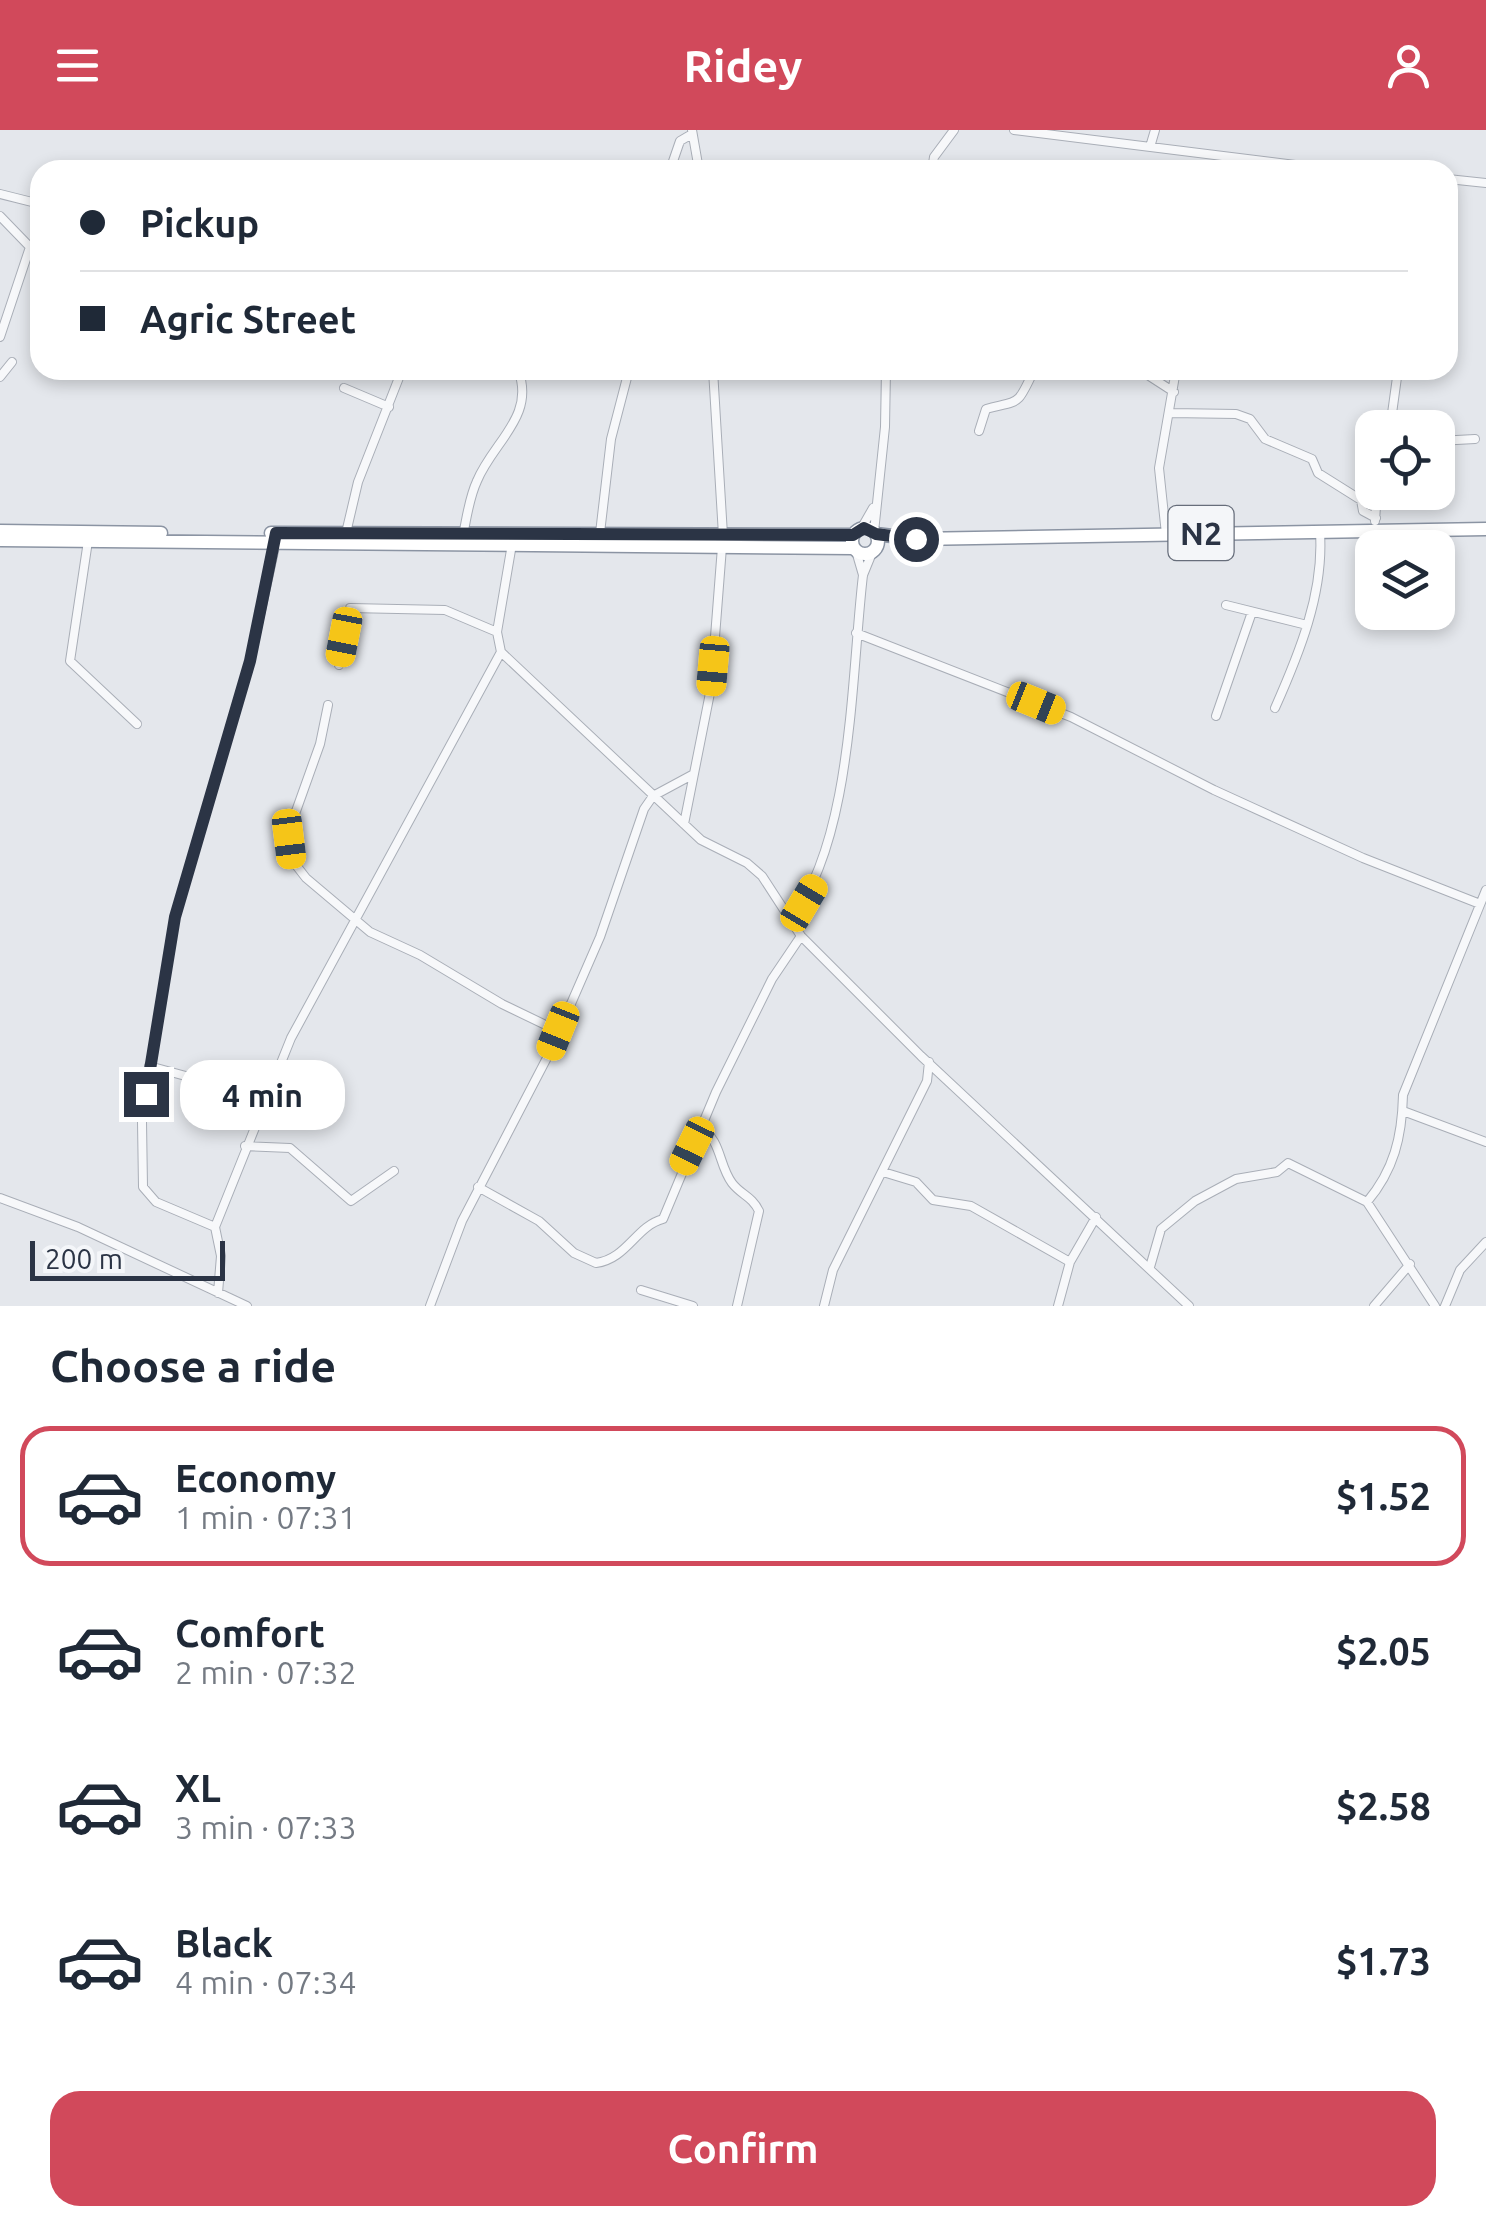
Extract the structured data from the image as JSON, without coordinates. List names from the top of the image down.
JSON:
{
  "streets": {
    "highway": ["N2"]
  },
  "scale_bar": "200 m",
  "page": {
    "header": "Ridey",
    "banner": ["Pickup", "Agric Street"],
    "bubble": "4 min",
    "scale": "200 m",
    "heading": "Choose a ride",
    "list": [
      {
        "name": "Economy",
        "note": "1 min · 07:31",
        "value": "$1.52"
      },
      {
        "name": "Comfort",
        "note": "2 min · 07:32",
        "value": "$2.05"
      },
      {
        "name": "XL",
        "note": "3 min · 07:33",
        "value": "$2.58"
      },
      {
        "name": "Black",
        "note": "4 min · 07:34",
        "value": "$1.73"
      }
    ],
    "buttons": "Confirm"
  }
}
